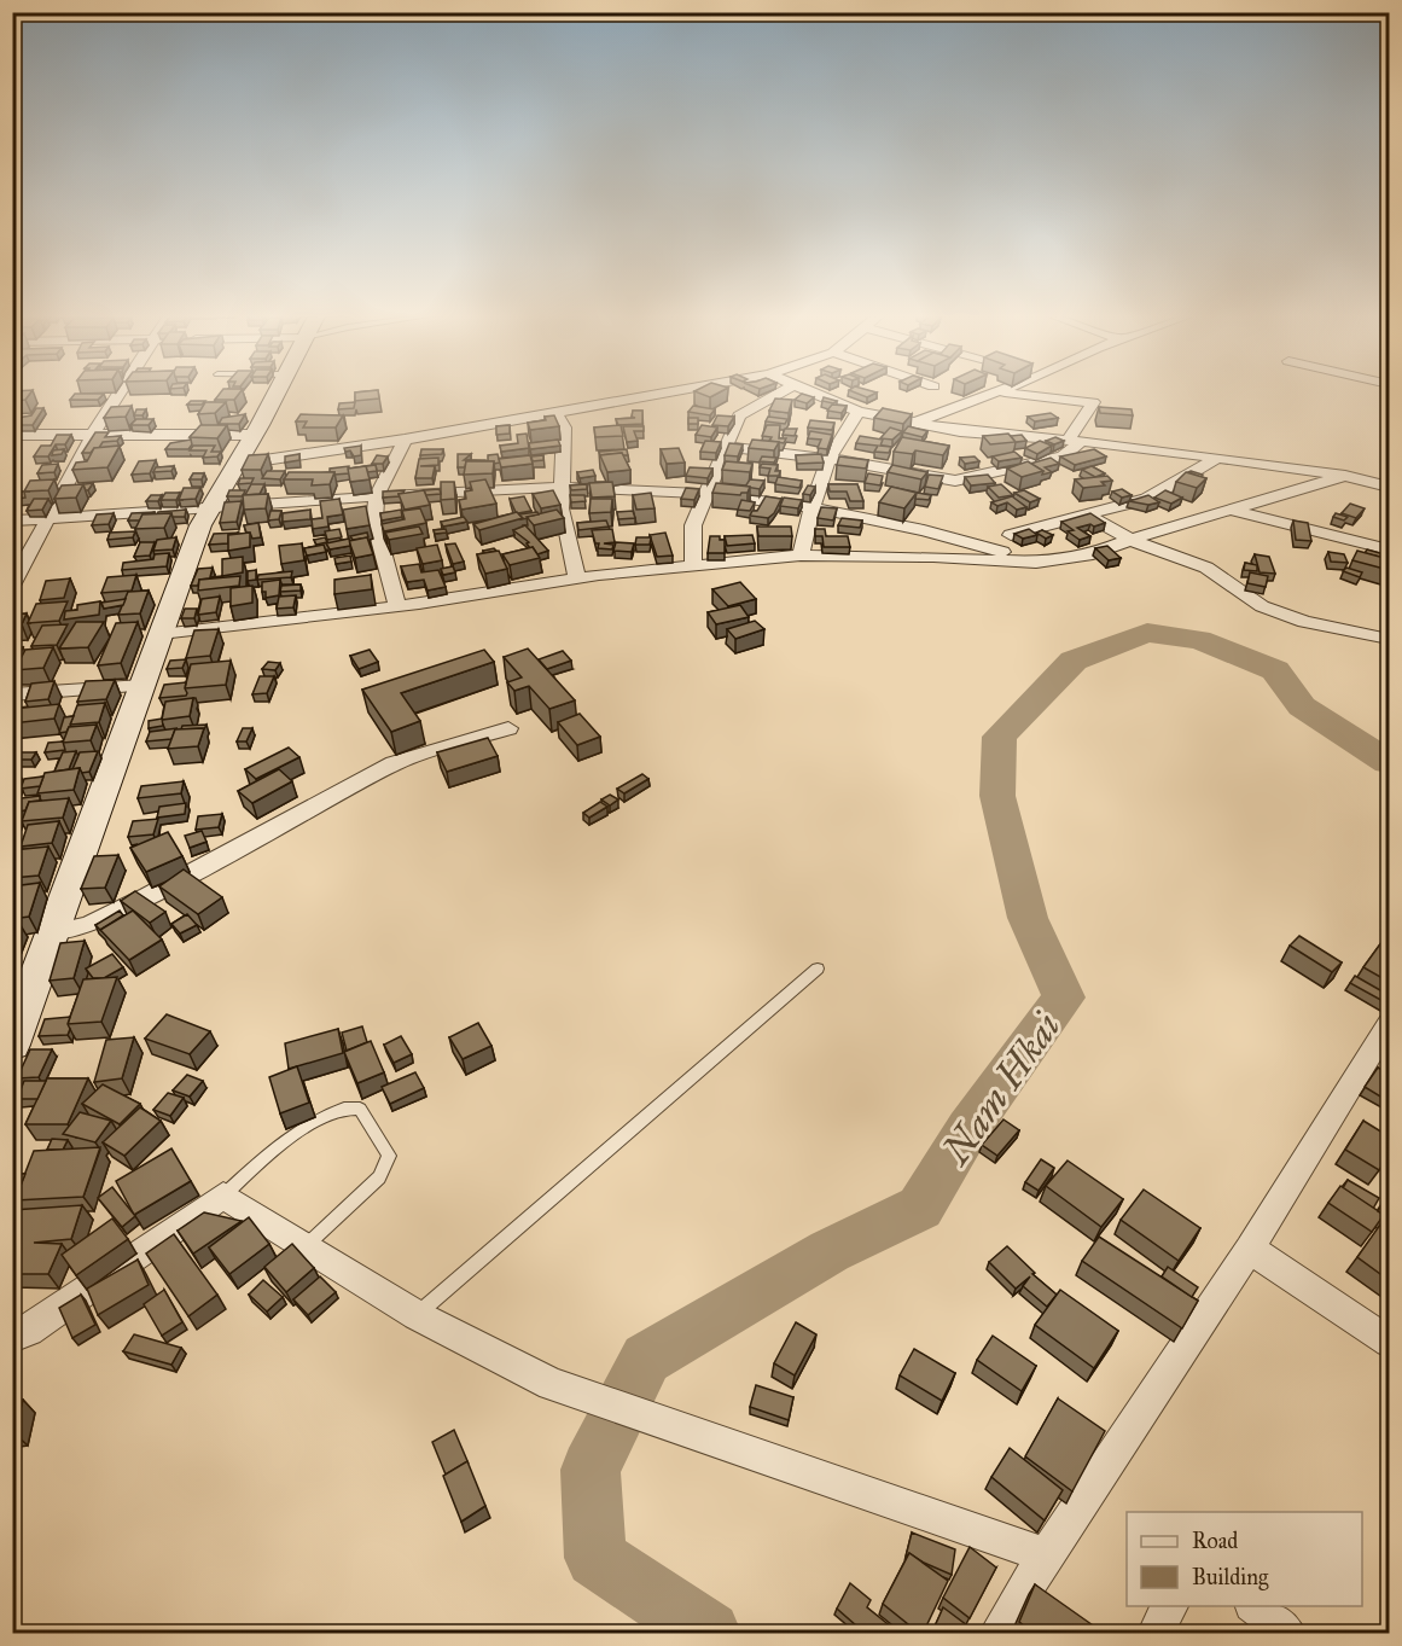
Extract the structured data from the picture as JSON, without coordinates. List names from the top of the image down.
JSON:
{
  "water": ["Nam Hkai"],
  "legend": ["Road", "Building"]
}
